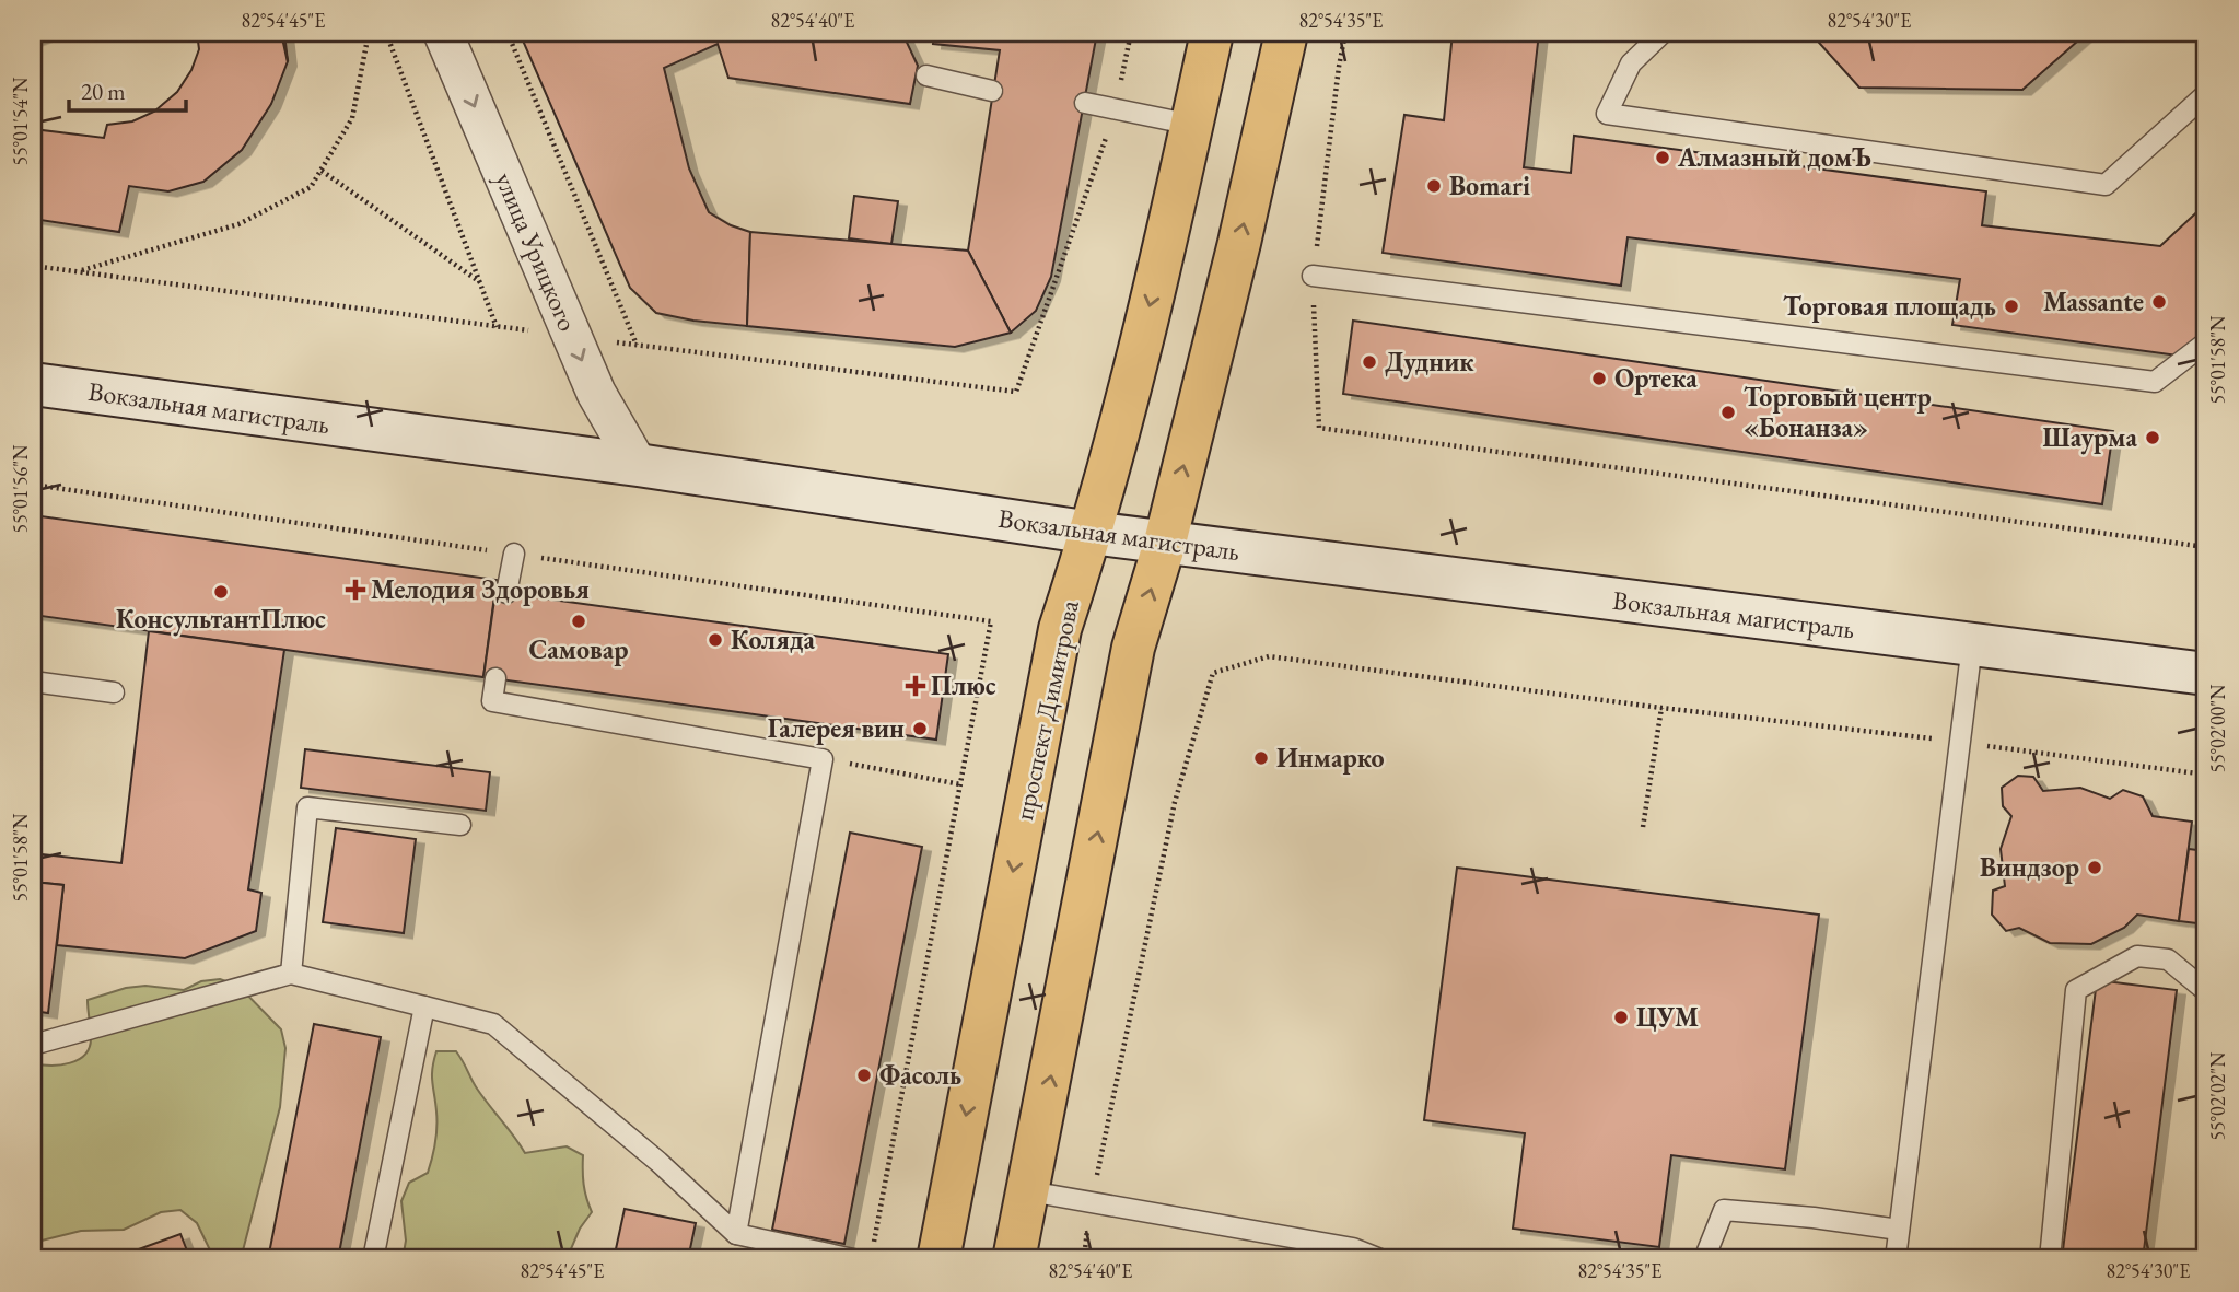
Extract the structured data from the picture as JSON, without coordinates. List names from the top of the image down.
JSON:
{
  "streets": {
    "main road": ["Вокзальная магистраль", "проспект Димитрова"],
    "street": ["улица Урицкого"]
  },
  "crossings": [
    ["улица Урицкого", "Вокзальная магистраль"],
    ["Вокзальная магистраль", "проспект Димитрова"]
  ],
  "one_way": ["улица Урицкого"],
  "places": {
    "other": [
      "Алмазный домЪ",
      "Bomari",
      "Massante",
      "Торговая площадь",
      "Дудник",
      "Ортека",
      "Торговый центр «Бонанза»",
      "Шаурма",
      "КонсультантПлюс",
      "Самовар",
      "Коляда",
      "Галерея вин",
      "Инмарко",
      "Виндзор",
      "ЦУМ",
      "Фасоль"
    ],
    "health": ["Мелодия Здоровья", "Плюс"]
  },
  "scale_bar": "20 m",
  "coordinates": [
    "82°54'45\"E",
    "82°54'40\"E",
    "82°54'35\"E",
    "82°54'30\"E",
    "55°01'54\"N",
    "55°01'58\"N",
    "55°01'56\"N",
    "55°02'00\"N",
    "55°02'02\"N"
  ]
}
